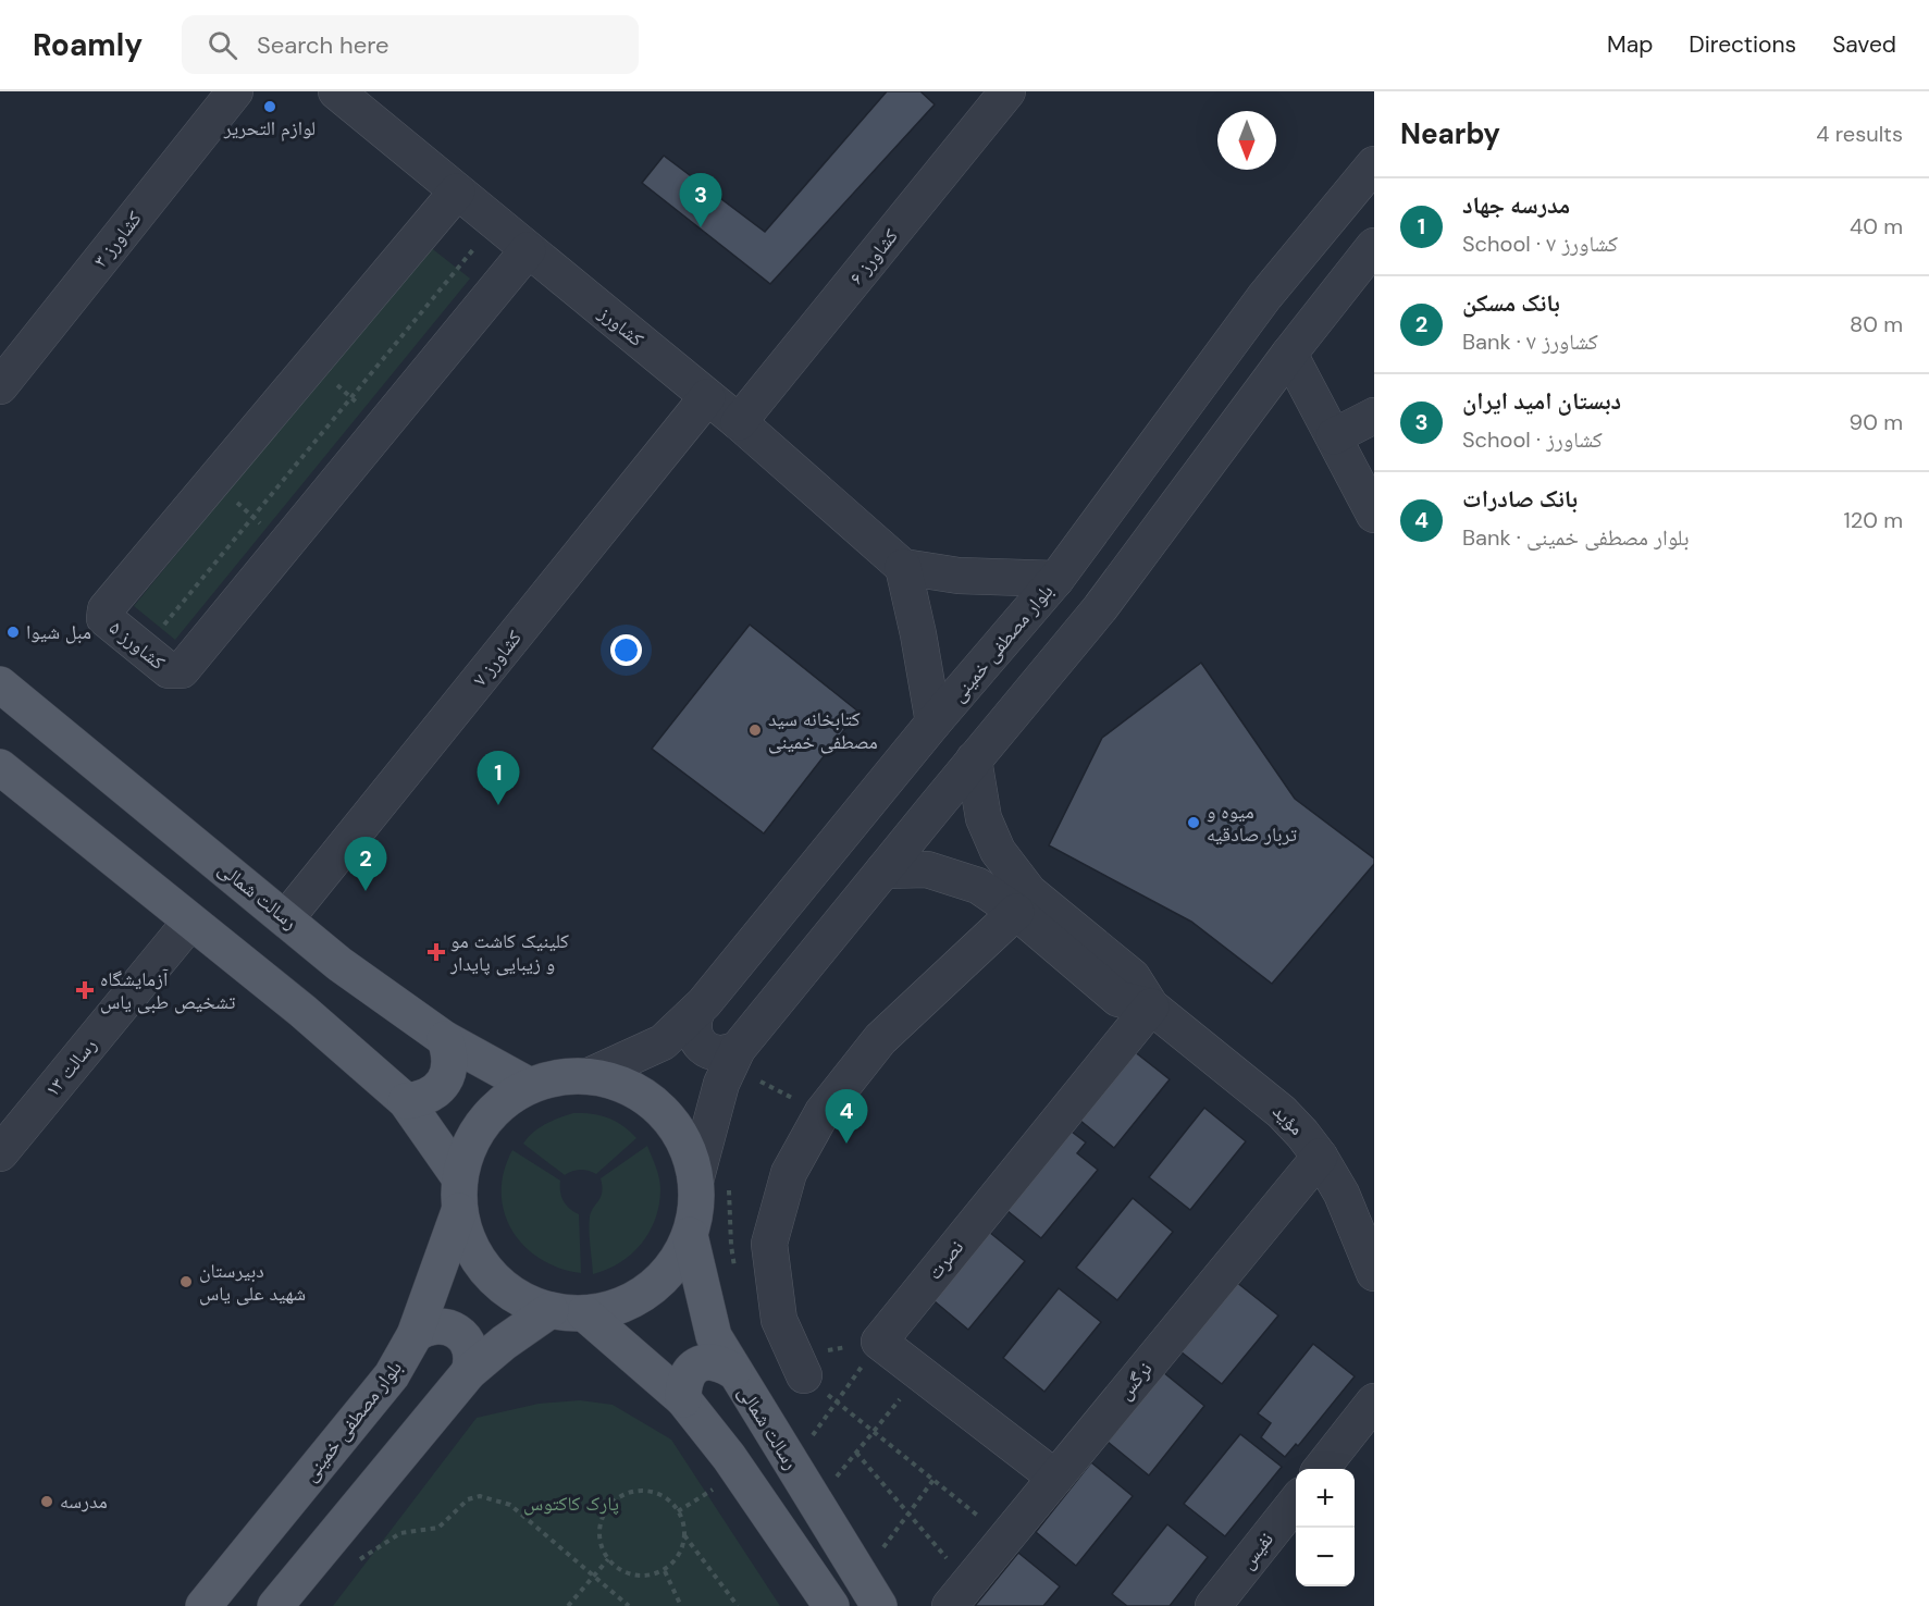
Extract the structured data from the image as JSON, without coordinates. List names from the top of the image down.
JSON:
{
  "streets": {
    "main road": ["بلوار مصطفی خمینی", "رسالت شمالی"],
    "street": [
      "کشاورز ۳",
      "کشاورز ۶",
      "کشاورز",
      "کشاورز ۵",
      "کشاورز ۷",
      "رسالت ۱۳",
      "مؤید",
      "نصرت",
      "نرگس",
      "نفیس"
    ]
  },
  "crossings": [
    ["کشاورز ۶", "کشاورز"],
    ["کشاورز", "کشاورز ۵"],
    ["کشاورز", "کشاورز ۷"],
    ["بلوار مصطفی خمینی", "رسالت شمالی"],
    ["کشاورز ۷", "رسالت شمالی"],
    ["مؤید", "نصرت"],
    ["مؤید", "نرگس"]
  ],
  "parks": ["پارک کاکتوس"],
  "places": {
    "other": [
      "لوازم التحریر",
      "مبل شیوا",
      "کتابخانه سید مصطفی خمینی",
      "میوه و تربار صادقیه",
      "دبیرستان شهید علی یاس",
      "مدرسه"
    ],
    "health": ["کلینیک کاشت مو و زیبایی پایدار", "آزمایشگاه تشخیص طبی یاس"]
  },
  "north": "bottom",
  "page": {
    "header": "Roamly",
    "search": "Search here",
    "nav": ["Map", "Directions", "Saved"],
    "heading": ["Nearby", "4 results"],
    "pins": [
      "3",
      "1",
      "2",
      "4"
    ],
    "list": [
      {
        "mark": "1",
        "name": "مدرسه جهاد",
        "note": "School · کشاورز ۷",
        "value": "40 m"
      },
      {
        "mark": "2",
        "name": "بانک مسکن",
        "note": "Bank · کشاورز ۷",
        "value": "80 m"
      },
      {
        "mark": "3",
        "name": "دبستان امید ایران",
        "note": "School · کشاورز",
        "value": "90 m"
      },
      {
        "mark": "4",
        "name": "بانک صادرات",
        "note": "Bank · بلوار مصطفی خمینی",
        "value": "120 m"
      }
    ],
    "map_buttons": ["+", "−"]
  }
}
